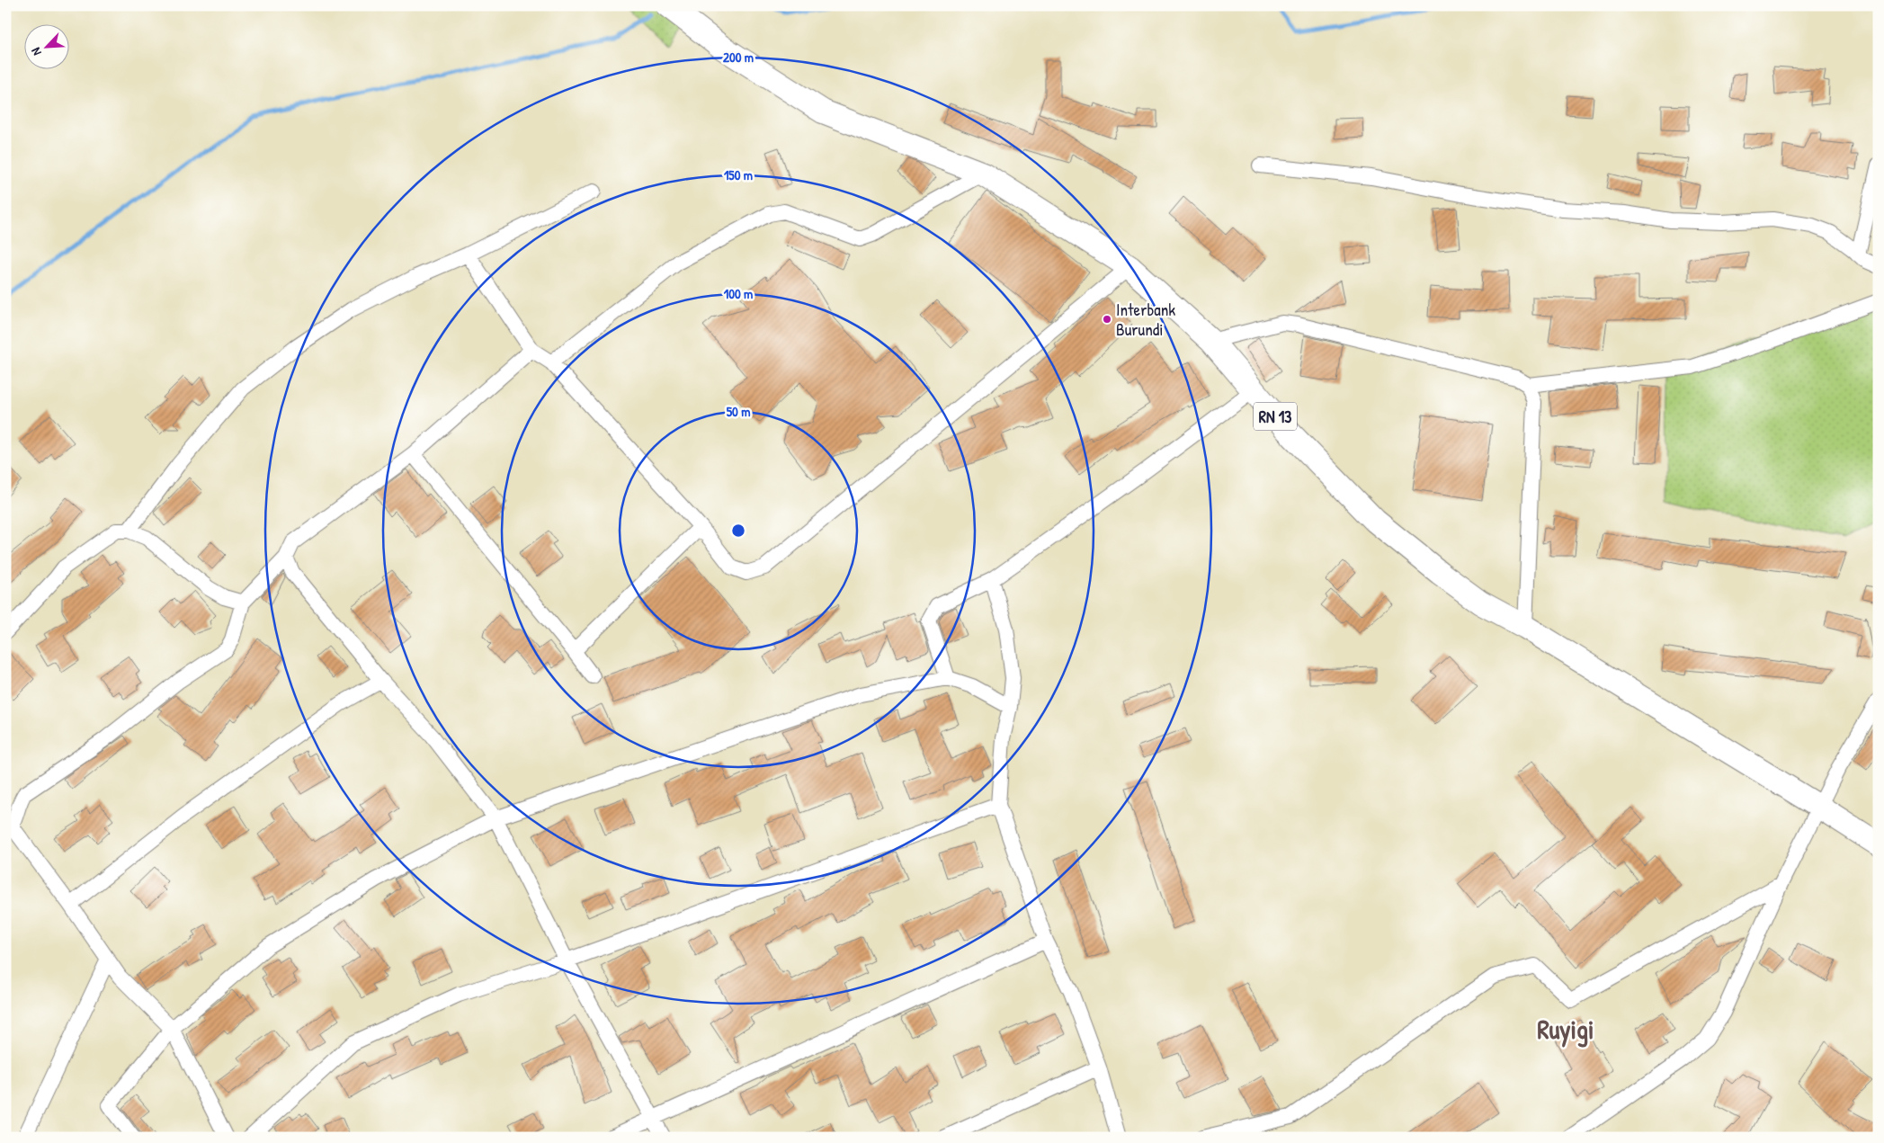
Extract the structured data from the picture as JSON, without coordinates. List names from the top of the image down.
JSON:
{
  "streets": {
    "main road": ["RN 13"]
  },
  "districts": ["Ruyigi"],
  "places": ["Interbank Burundi"],
  "north": "bottom left",
  "rings": [
    "200 m",
    "150 m",
    "100 m",
    "50 m"
  ]
}
